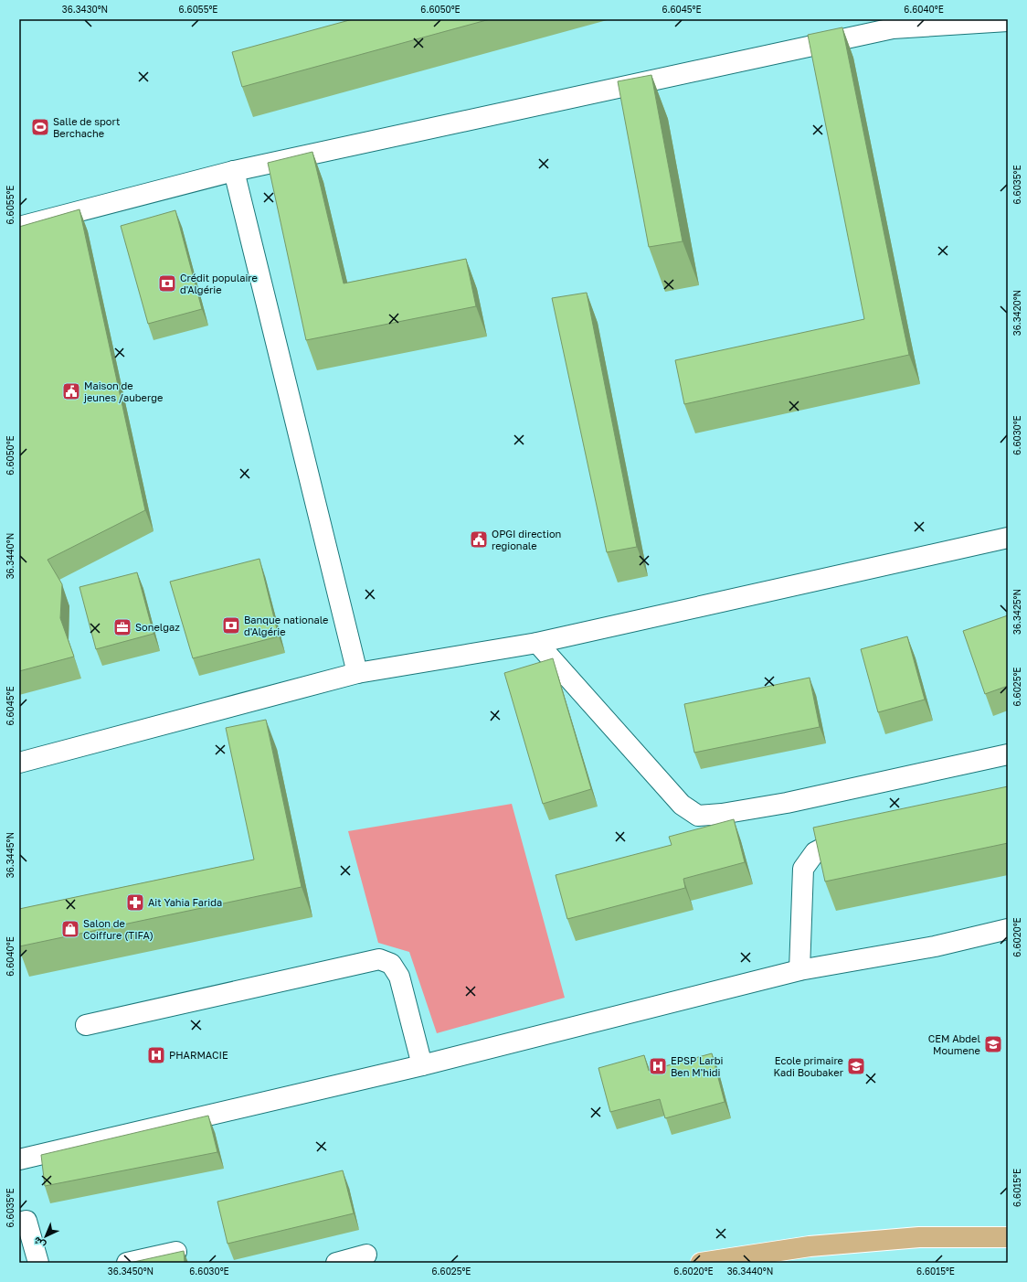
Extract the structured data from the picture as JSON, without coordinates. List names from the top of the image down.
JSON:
{
  "places": {
    "sports": ["Salle de sport Berchache"],
    "bank": ["Crédit populaire d'Algérie", "Banque nationale d'Algérie"],
    "public building": ["Maison de jeunes /auberge", "OPGI direction regionale"],
    "office": ["Sonelgaz"],
    "pharmacy": ["Ait Yahia Farida"],
    "shop": ["Salon de Coiffure (TIFA)"],
    "school or university": ["CEM Abdel Moumene", "Ecole primaire Kadi Boubaker"],
    "hospital": ["PHARMACIE", "EPSP Larbi Ben M'hidi"]
  },
  "north": "bottom left",
  "coordinates": [
    "36.3430°N",
    "6.6055°E",
    "6.6050°E",
    "6.6045°E",
    "6.6040°E",
    "6.6035°E",
    "36.3420°N",
    "6.6030°E",
    "36.3440°N",
    "36.3425°N",
    "6.6025°E",
    "36.3445°N",
    "6.6020°E",
    "6.6015°E",
    "36.3450°N"
  ]
}
